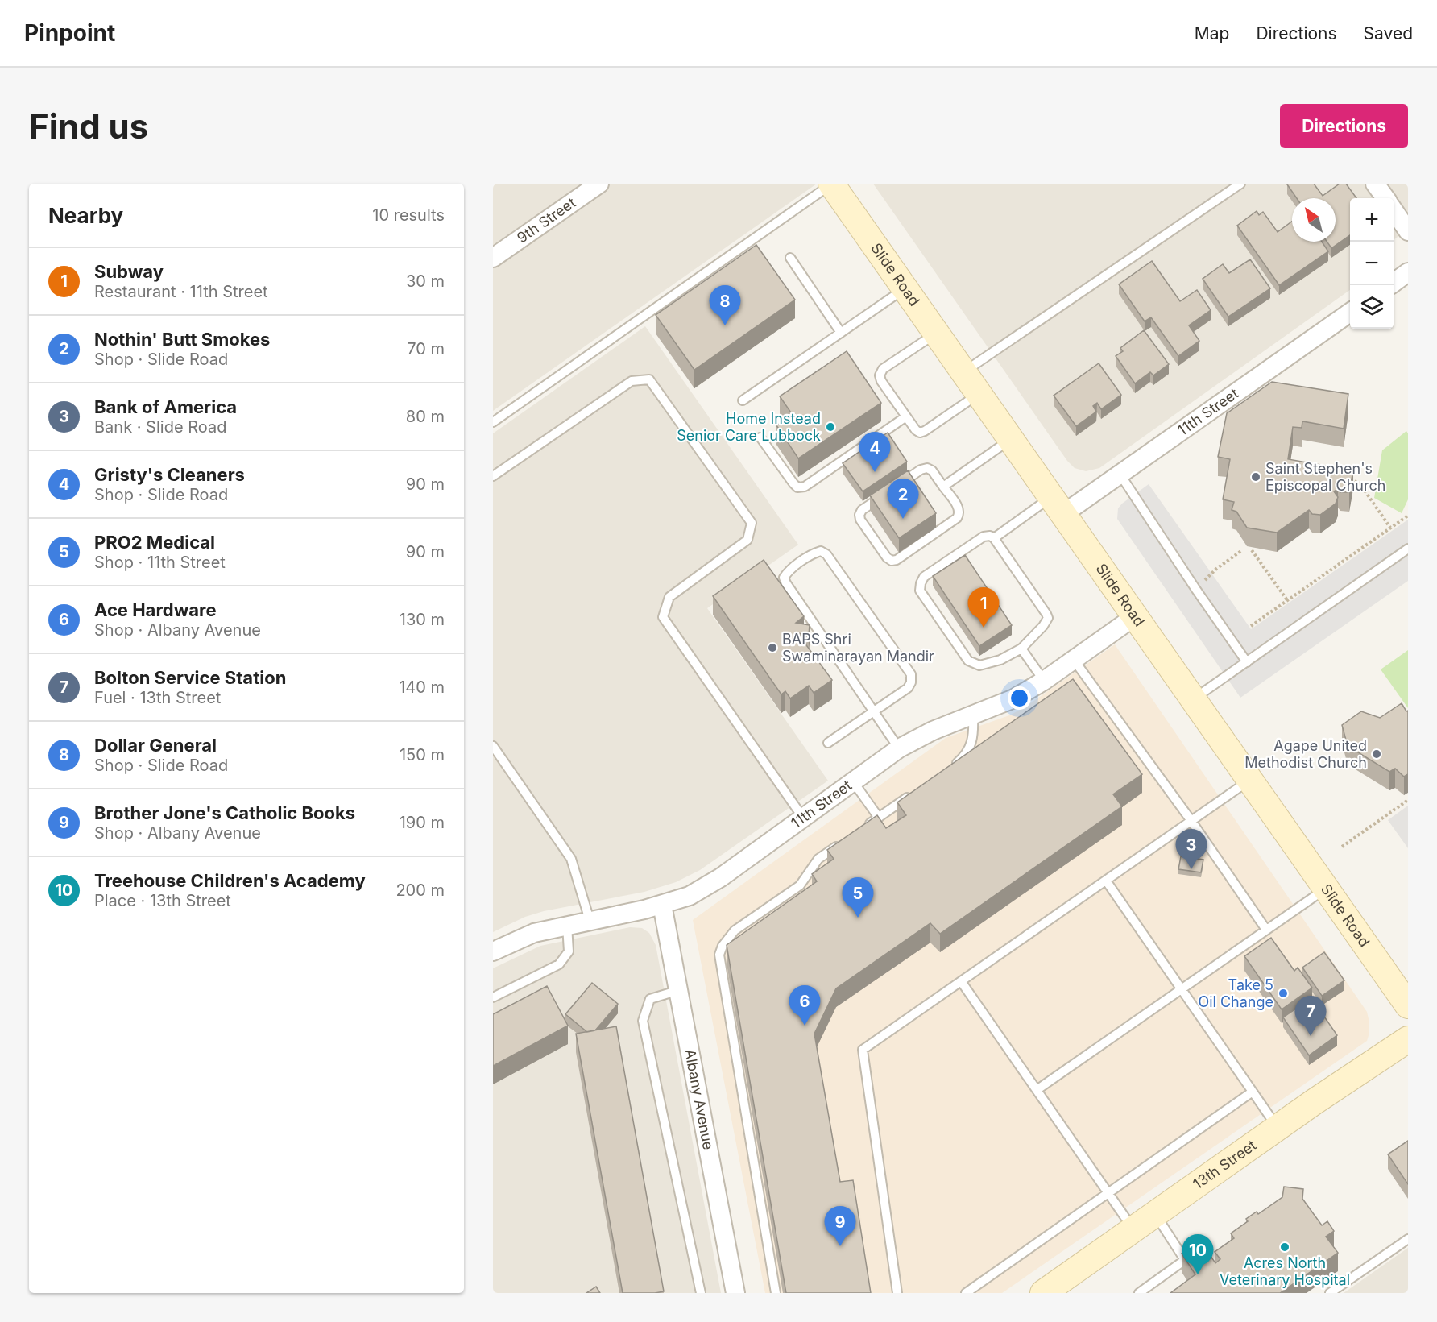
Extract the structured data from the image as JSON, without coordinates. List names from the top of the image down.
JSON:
{
  "streets": {
    "main road": ["Slide Road", "13th Street"],
    "street": ["9th Street", "11th Street", "Albany Avenue"]
  },
  "crossings": [
    ["Slide Road", "11th Street"],
    ["11th Street", "Albany Avenue"]
  ],
  "places": [
    "Home Instead Senior Care Lubbock",
    "Saint Stephen's Episcopal Church",
    "BAPS Shri Swaminarayan Mandir",
    "Agape United Methodist Church",
    "Take 5 Oil Change",
    "Acres North Veterinary Hospital"
  ],
  "north": "top left",
  "page": {
    "header": "Pinpoint",
    "nav": ["Map", "Directions", "Saved"],
    "buttons": "Directions",
    "title": "Find us",
    "heading": ["Nearby", "10 results"],
    "map_buttons": ["+", "−"],
    "list": [
      {
        "mark": "1",
        "name": "Subway",
        "note": "Restaurant · 11th Street",
        "value": "30 m"
      },
      {
        "mark": "2",
        "name": "Nothin' Butt Smokes",
        "note": "Shop · Slide Road",
        "value": "70 m"
      },
      {
        "mark": "3",
        "name": "Bank of America",
        "note": "Bank · Slide Road",
        "value": "80 m"
      },
      {
        "mark": "4",
        "name": "Gristy's Cleaners",
        "note": "Shop · Slide Road",
        "value": "90 m"
      },
      {
        "mark": "5",
        "name": "PRO2 Medical",
        "note": "Shop · 11th Street",
        "value": "90 m"
      },
      {
        "mark": "6",
        "name": "Ace Hardware",
        "note": "Shop · Albany Avenue",
        "value": "130 m"
      },
      {
        "mark": "7",
        "name": "Bolton Service Station",
        "note": "Fuel · 13th Street",
        "value": "140 m"
      },
      {
        "mark": "8",
        "name": "Dollar General",
        "note": "Shop · Slide Road",
        "value": "150 m"
      },
      {
        "mark": "9",
        "name": "Brother Jone's Catholic Books",
        "note": "Shop · Albany Avenue",
        "value": "190 m"
      },
      {
        "mark": "10",
        "name": "Treehouse Children's Academy",
        "note": "Place · 13th Street",
        "value": "200 m"
      }
    ],
    "pins": [
      "8",
      "4",
      "2",
      "1",
      "3",
      "5",
      "6",
      "7",
      "9",
      "10"
    ]
  }
}
